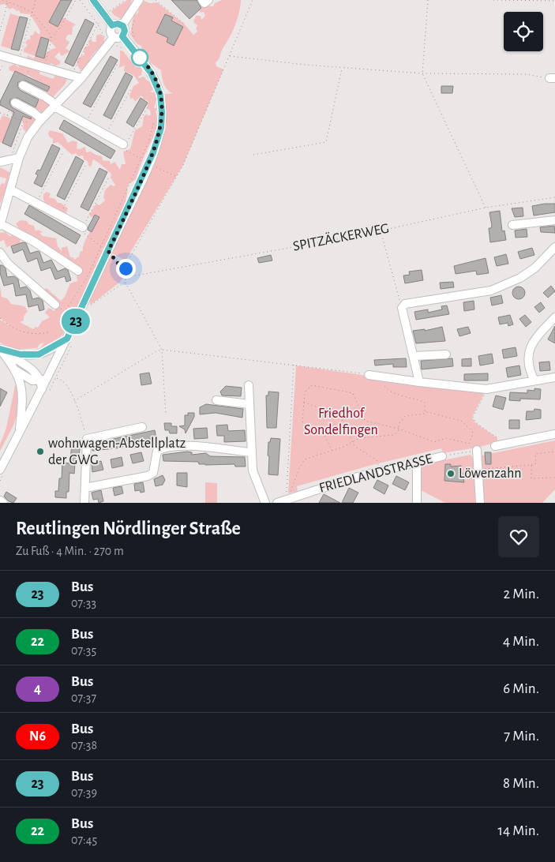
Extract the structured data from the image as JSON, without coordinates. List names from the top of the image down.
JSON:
{
  "streets": {
    "street": ["FRIEDLANDSTRASSE"],
    "path": ["SPITZÄCKERWEG"]
  },
  "parks": ["Friedhof Sondelfingen"],
  "places": ["wohnwagen-Abstellplatz der GWG", "Löwenzahn"],
  "lines": ["bus line 23"],
  "page": {
    "on_map": "23",
    "heading": ["Reutlingen Nördlinger Straße", "Zu Fuß · 4 Min. · 270 m"],
    "list": [
      {
        "mark": "23",
        "name": "Bus",
        "note": "07:33",
        "value": "2 Min."
      },
      {
        "mark": "22",
        "name": "Bus",
        "note": "07:35",
        "value": "4 Min."
      },
      {
        "mark": "4",
        "name": "Bus",
        "note": "07:37",
        "value": "6 Min."
      },
      {
        "mark": "N6",
        "name": "Bus",
        "note": "07:38",
        "value": "7 Min."
      },
      {
        "mark": "23",
        "name": "Bus",
        "note": "07:39",
        "value": "8 Min."
      },
      {
        "mark": "22",
        "name": "Bus",
        "note": "07:45",
        "value": "14 Min."
      }
    ]
  }
}
